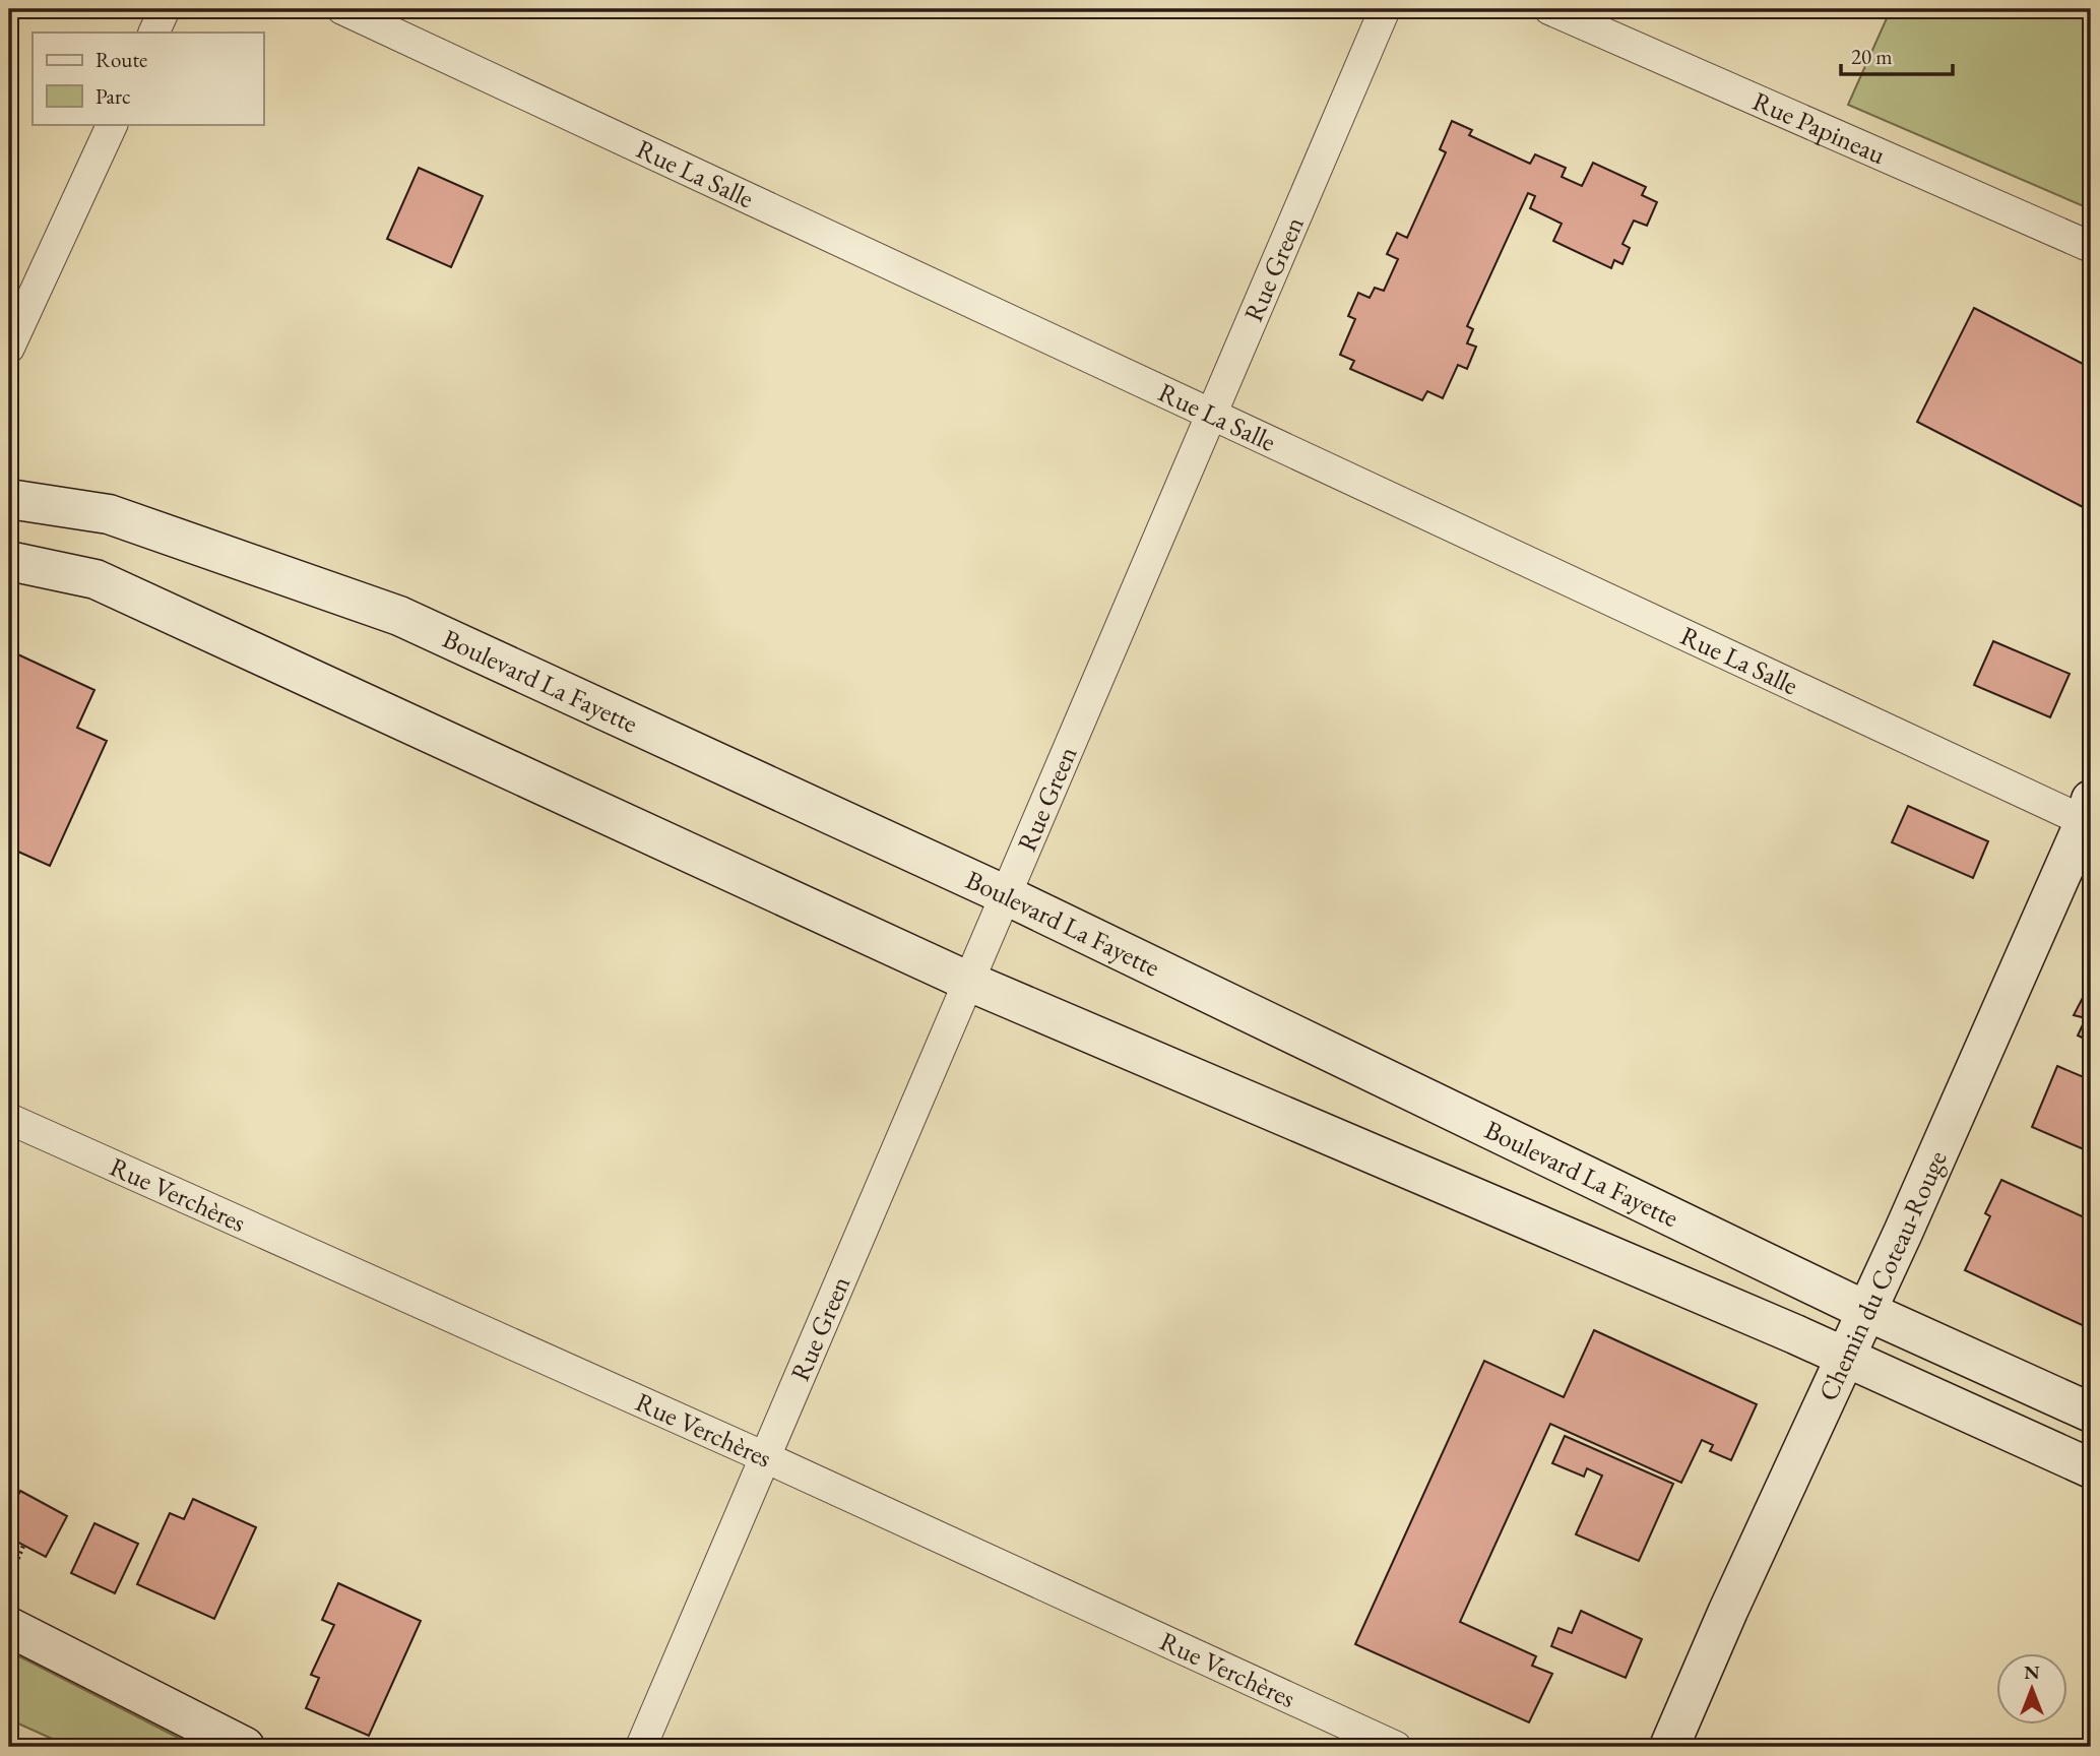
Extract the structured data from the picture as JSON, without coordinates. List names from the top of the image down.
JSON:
{
  "streets": {
    "street": [
      "Rue Papineau",
      "Rue La Salle",
      "Rue Green",
      "Boulevard La Fayette",
      "Rue Verchères",
      "Chemin du Coteau-Rouge"
    ]
  },
  "crossings": [
    ["Rue La Salle", "Rue Green"],
    ["Rue La Salle", "Chemin du Coteau-Rouge"],
    ["Rue Green", "Boulevard La Fayette"],
    ["Rue Green", "Rue Verchères"],
    ["Boulevard La Fayette", "Chemin du Coteau-Rouge"]
  ],
  "legend": ["Route", "Parc"],
  "scale_bar": "20 m",
  "north": "top"
}
